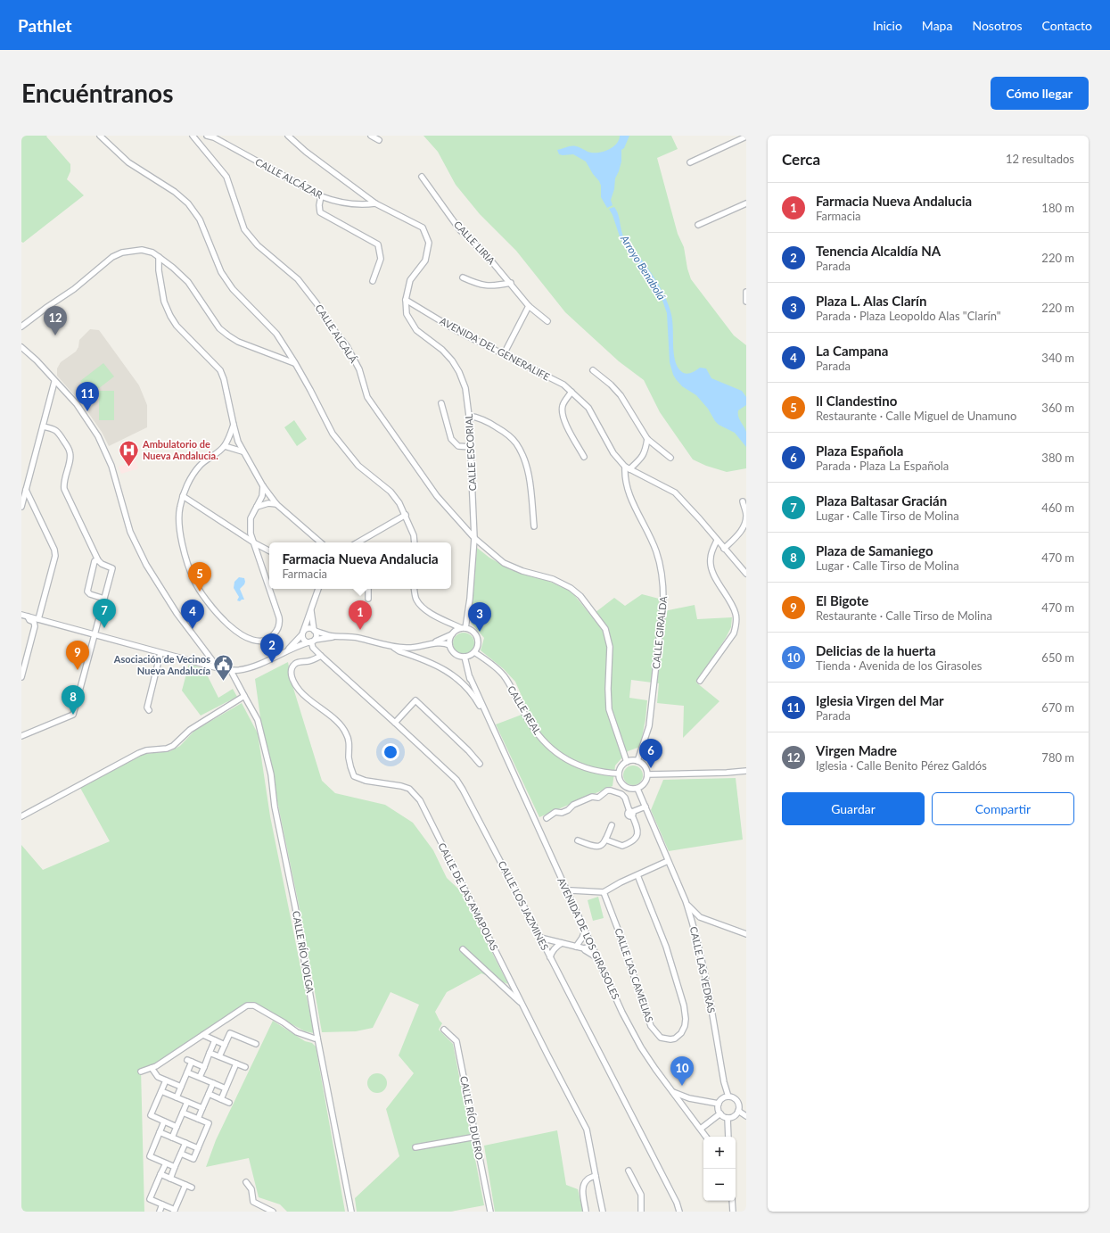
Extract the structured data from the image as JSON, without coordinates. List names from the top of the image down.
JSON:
{
  "streets": {
    "street": [
      "CALLE ALCÁZAR",
      "CALLE LIRIA",
      "CALLE ALCALÁ",
      "AVENIDA DEL GENERALIFE",
      "CALLE ESCORIAL",
      "CALLE GIRALDA",
      "CALLE REAL",
      "CALLE DE LAS AMAPOLAS",
      "CALLE LOS JAZMINES",
      "AVENIDA DE LOS GIRASOLES",
      "CALLE RÍO VOLGA",
      "CALLE LAS YEDRAS",
      "CALLE LAS CAMELIAS",
      "CALLE RÍO DUERO"
    ]
  },
  "crossings": [
    ["CALLE ALCALÁ", "CALLE ESCORIAL"],
    ["CALLE ALCALÁ", "CALLE GIRALDA"],
    ["CALLE ALCALÁ", "CALLE REAL"],
    ["CALLE ALCALÁ", "CALLE LAS YEDRAS"],
    ["AVENIDA DEL GENERALIFE", "CALLE ESCORIAL"],
    ["AVENIDA DEL GENERALIFE", "CALLE GIRALDA"],
    ["CALLE ESCORIAL", "CALLE REAL"],
    ["CALLE ESCORIAL", "AVENIDA DE LOS GIRASOLES"],
    ["CALLE GIRALDA", "CALLE REAL"],
    ["CALLE GIRALDA", "CALLE LAS YEDRAS"],
    ["CALLE REAL", "AVENIDA DE LOS GIRASOLES"],
    ["CALLE REAL", "CALLE LAS YEDRAS"],
    ["CALLE DE LAS AMAPOLAS", "CALLE LOS JAZMINES"]
  ],
  "water": ["Arroyo Benabolá"],
  "places": {
    "hospital": ["Ambulatorio de Nueva Andalucia."],
    "public building": ["Asociación de Vecinos Nueva Andalucía"]
  },
  "page": {
    "header": "Pathlet",
    "nav": [
      "Inicio",
      "Mapa",
      "Nosotros",
      "Contacto"
    ],
    "buttons": [
      "Cómo llegar",
      ["Guardar", "Compartir"]
    ],
    "title": "Encuéntranos",
    "heading": ["Cerca", "12 resultados"],
    "list": [
      {
        "mark": "1",
        "name": "Farmacia Nueva Andalucia",
        "note": "Farmacia",
        "value": "180 m"
      },
      {
        "mark": "2",
        "name": "Tenencia Alcaldía NA",
        "note": "Parada",
        "value": "220 m"
      },
      {
        "mark": "3",
        "name": "Plaza L. Alas Clarín",
        "note": "Parada · Plaza Leopoldo Alas \"Clarín\"",
        "value": "220 m"
      },
      {
        "mark": "4",
        "name": "La Campana",
        "note": "Parada",
        "value": "340 m"
      },
      {
        "mark": "5",
        "name": "Il Clandestino",
        "note": "Restaurante · Calle Miguel de Unamuno",
        "value": "360 m"
      },
      {
        "mark": "6",
        "name": "Plaza Española",
        "note": "Parada · Plaza La Española",
        "value": "380 m"
      },
      {
        "mark": "7",
        "name": "Plaza Baltasar Gracián",
        "note": "Lugar · Calle Tirso de Molina",
        "value": "460 m"
      },
      {
        "mark": "8",
        "name": "Plaza de Samaniego",
        "note": "Lugar · Calle Tirso de Molina",
        "value": "470 m"
      },
      {
        "mark": "9",
        "name": "El Bigote",
        "note": "Restaurante · Calle Tirso de Molina",
        "value": "470 m"
      },
      {
        "mark": "10",
        "name": "Delicias de la huerta",
        "note": "Tienda · Avenida de los Girasoles",
        "value": "650 m"
      },
      {
        "mark": "11",
        "name": "Iglesia Virgen del Mar",
        "note": "Parada",
        "value": "670 m"
      },
      {
        "mark": "12",
        "name": "Virgen Madre",
        "note": "Iglesia · Calle Benito Pérez Galdós",
        "value": "780 m"
      }
    ],
    "pins": [
      "12",
      "11",
      "5",
      "7",
      "4",
      "1",
      "3",
      "2",
      "9",
      "8",
      "6",
      "10"
    ],
    "popup": ["Farmacia Nueva Andalucia", "Farmacia"],
    "map_buttons": ["+", "−"]
  }
}
